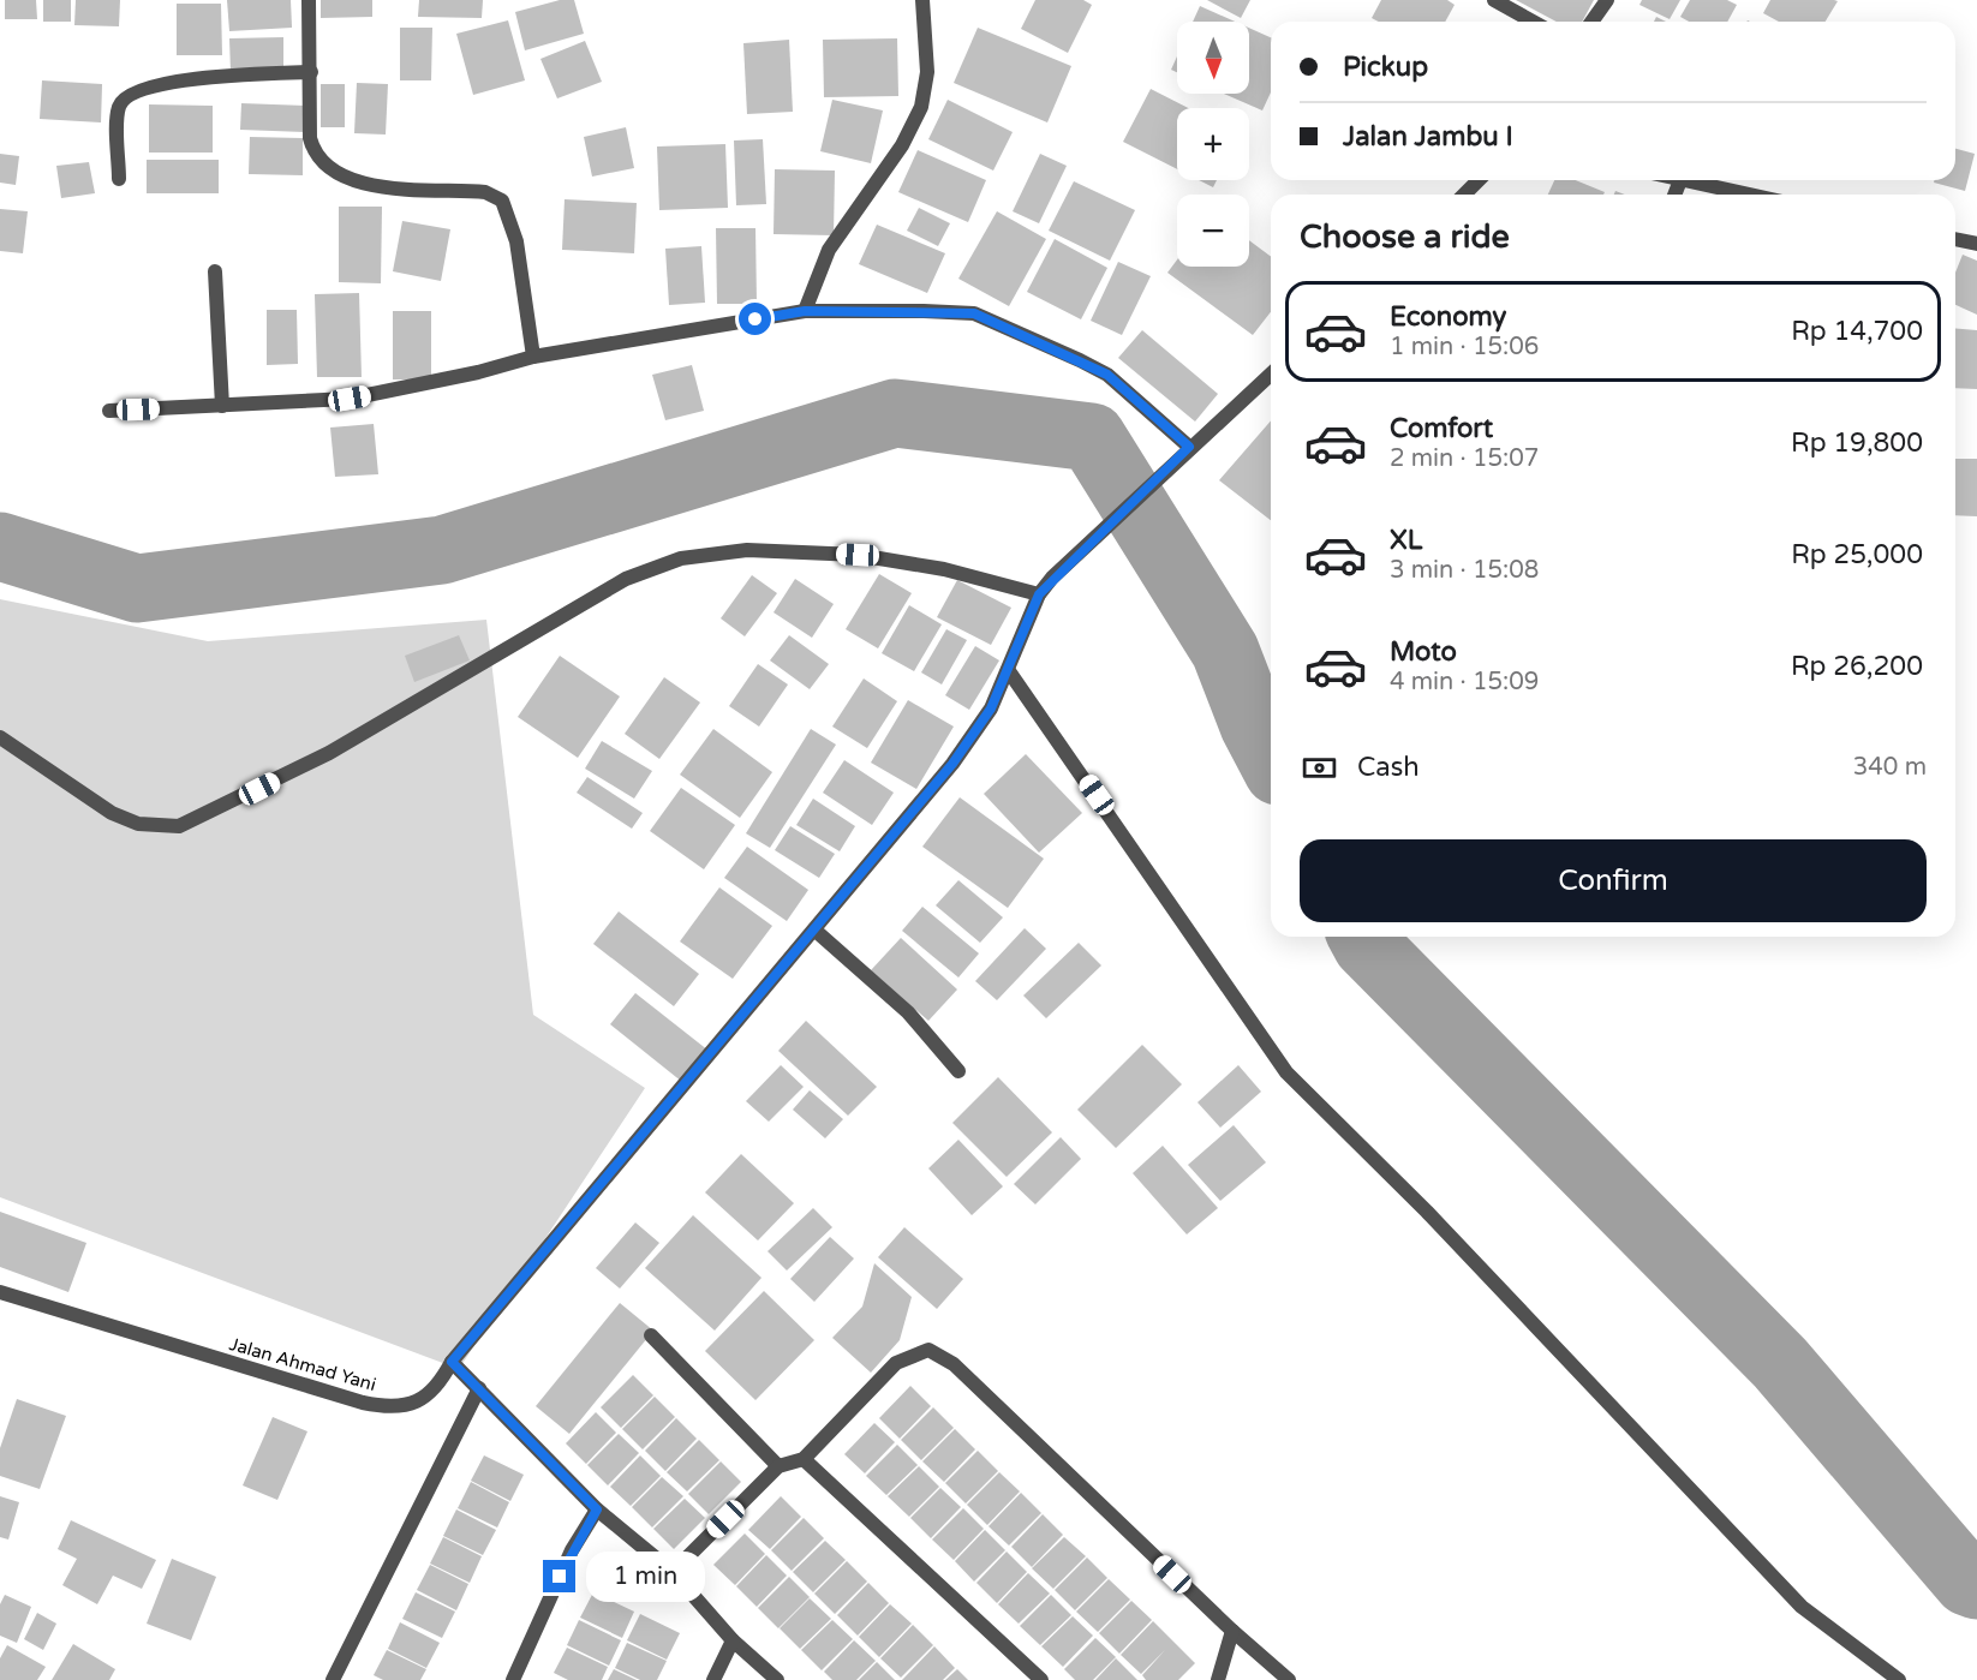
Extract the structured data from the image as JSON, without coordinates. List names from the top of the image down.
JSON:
{
  "streets": {
    "street": ["Jalan Ahmad Yani"]
  },
  "north": "bottom",
  "page": {
    "map_buttons": ["+", "−"],
    "banner": ["Pickup", "Jalan Jambu I"],
    "heading": "Choose a ride",
    "list": [
      {
        "name": "Economy",
        "note": "1 min · 15:06",
        "value": "Rp 14,700"
      },
      {
        "name": "Comfort",
        "note": "2 min · 15:07",
        "value": "Rp 19,800"
      },
      {
        "name": "XL",
        "note": "3 min · 15:08",
        "value": "Rp 25,000"
      },
      {
        "name": "Moto",
        "note": "4 min · 15:09",
        "value": "Rp 26,200"
      }
    ],
    "pay": ["Cash", "340 m"],
    "buttons": "Confirm",
    "bubble": "1 min"
  }
}
